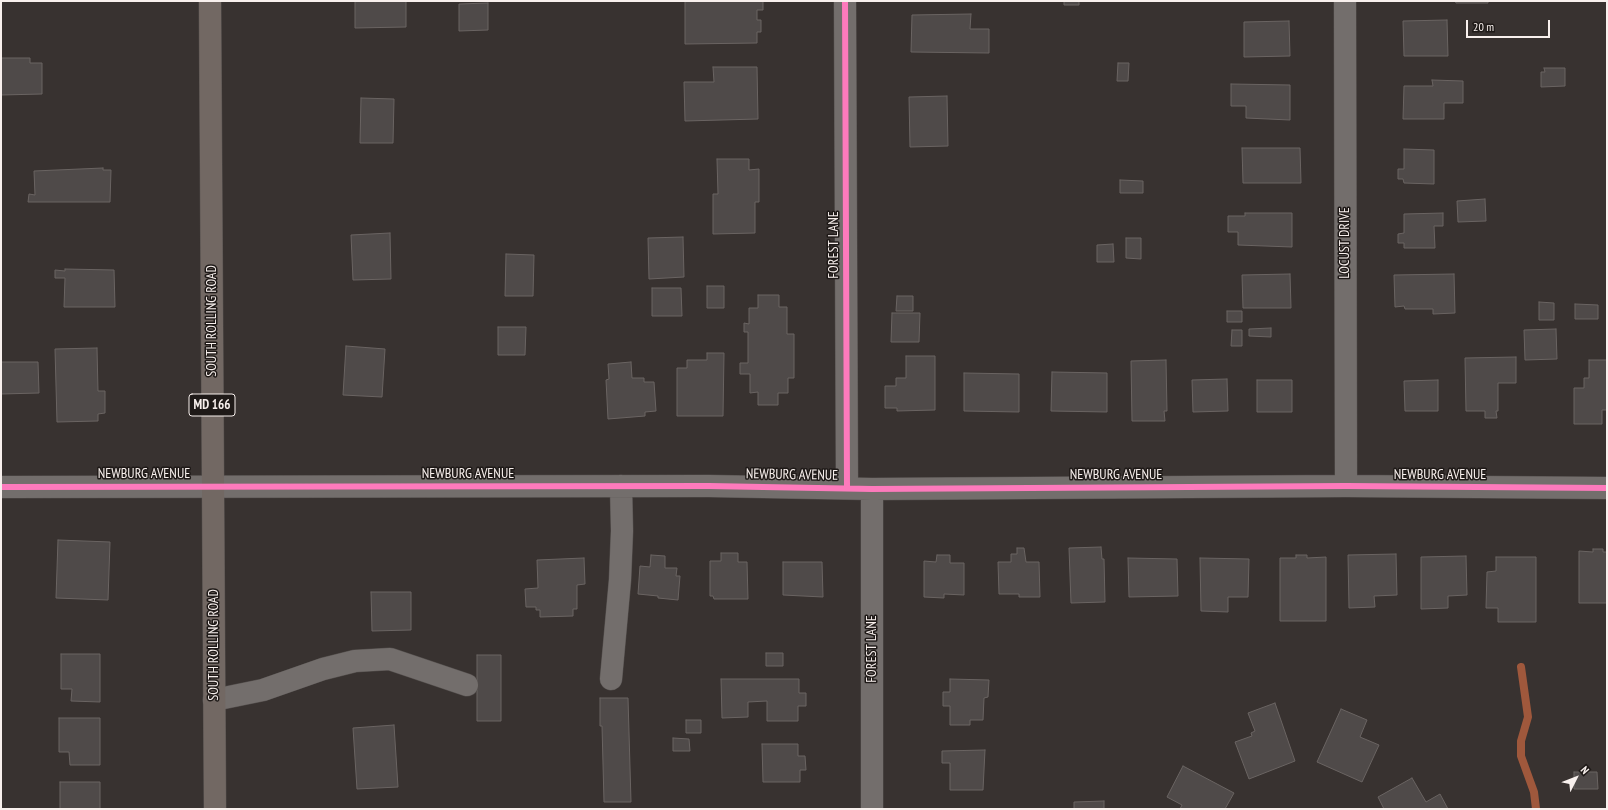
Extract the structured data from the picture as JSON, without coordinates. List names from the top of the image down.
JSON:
{
  "streets": {
    "main road": ["SOUTH ROLLING ROAD", "MD 166"],
    "street": ["LOCUST DRIVE", "FOREST LANE", "NEWBURG AVENUE"]
  },
  "crossings": [
    ["LOCUST DRIVE", "NEWBURG AVENUE"],
    ["FOREST LANE", "NEWBURG AVENUE"],
    ["SOUTH ROLLING ROAD", "NEWBURG AVENUE"]
  ],
  "scale_bar": "20 m",
  "north": "top right"
}
